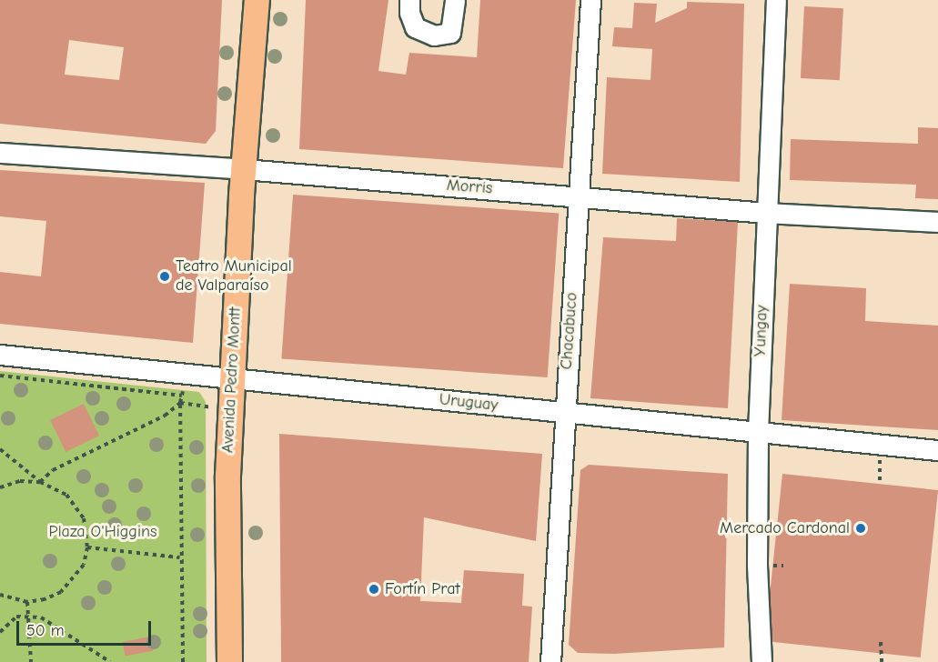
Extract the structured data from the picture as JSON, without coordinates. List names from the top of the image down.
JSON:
{
  "streets": {
    "main road": ["Avenida Pedro Montt"],
    "street": [
      "Morris",
      "Chacabuco",
      "Yungay",
      "Uruguay"
    ]
  },
  "crossings": [
    ["Morris", "Chacabuco"],
    ["Morris", "Yungay"],
    ["Morris", "Avenida Pedro Montt"],
    ["Chacabuco", "Uruguay"],
    ["Yungay", "Uruguay"],
    ["Avenida Pedro Montt", "Uruguay"]
  ],
  "parks": ["Plaza O'Higgins"],
  "places": ["Teatro Municipal de Valparaíso", "Mercado Cardonal", "Fortín Prat"],
  "scale_bar": "50 m"
}
